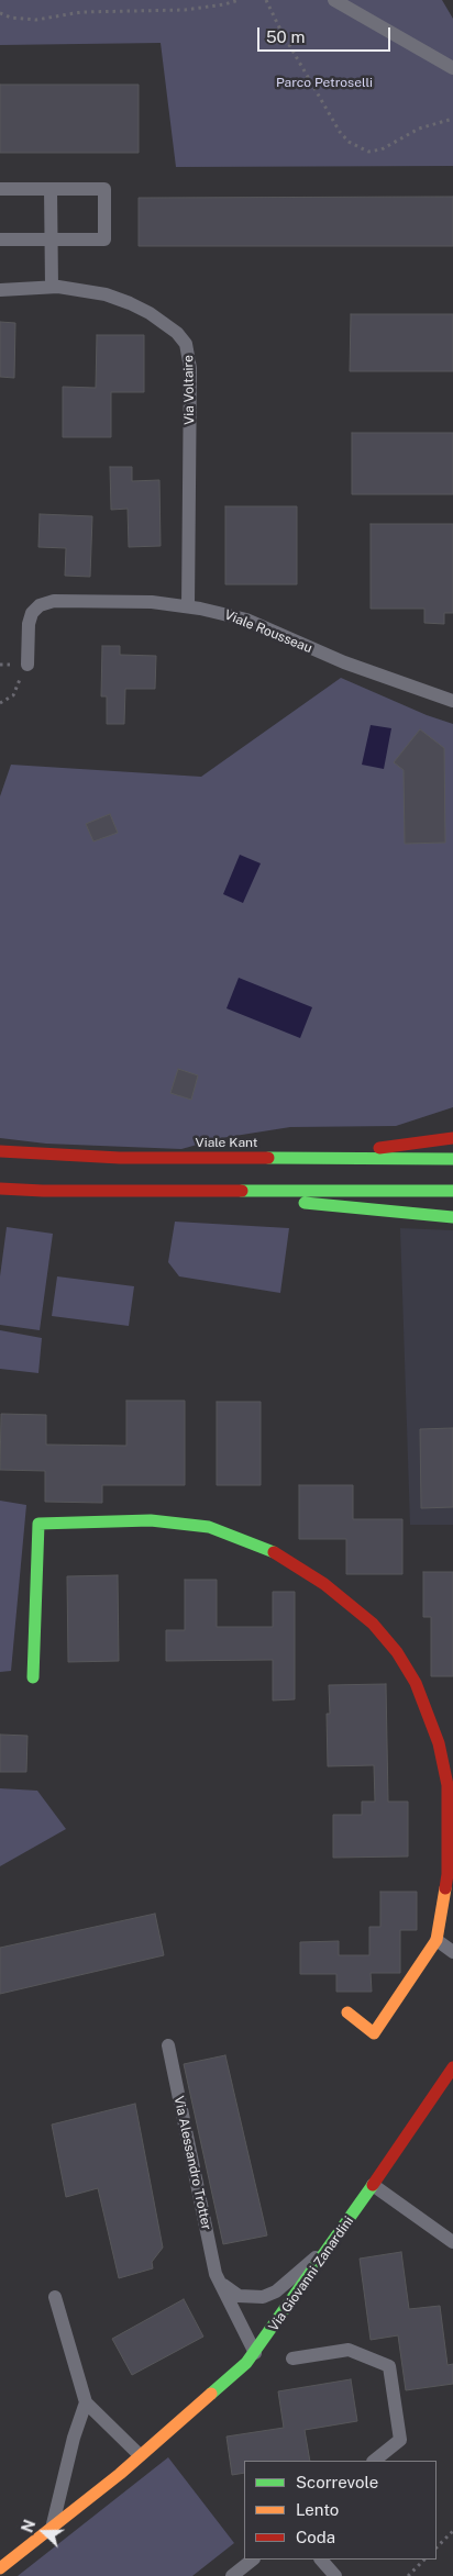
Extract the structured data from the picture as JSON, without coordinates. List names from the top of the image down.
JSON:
{
  "streets": {
    "street": [
      "Via Voltaire",
      "Viale Rousseau",
      "Viale Kant",
      "Via Alessandro Trotter",
      "Via Giovanni Zanardini"
    ]
  },
  "crossings": [
    ["Via Voltaire", "Viale Rousseau"],
    ["Via Alessandro Trotter", "Via Giovanni Zanardini"]
  ],
  "parks": ["Parco Petroselli"],
  "legend": ["Scorrevole", "Lento", "Coda"],
  "scale_bar": "50 m",
  "north": "left"
}
